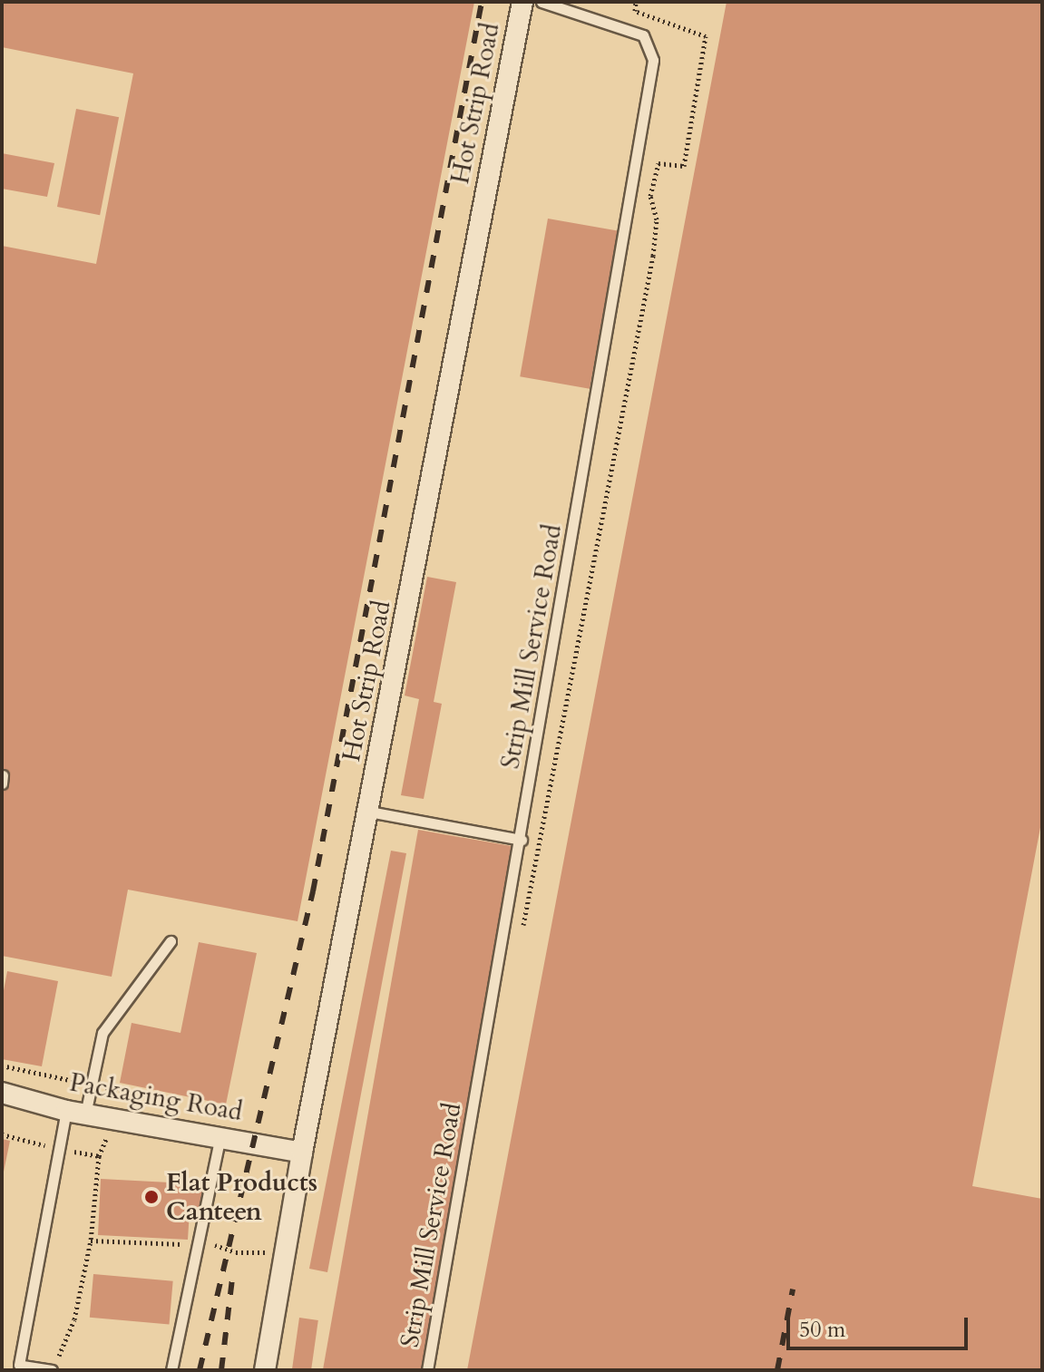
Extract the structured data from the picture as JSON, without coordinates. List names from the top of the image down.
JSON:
{
  "streets": {
    "street": ["Hot Strip Road", "Packaging Road"],
    "lane": ["Strip Mill Service Road"]
  },
  "crossings": [
    ["Hot Strip Road", "Packaging Road"]
  ],
  "places": ["Flat Products Canteen"],
  "scale_bar": "50 m"
}
